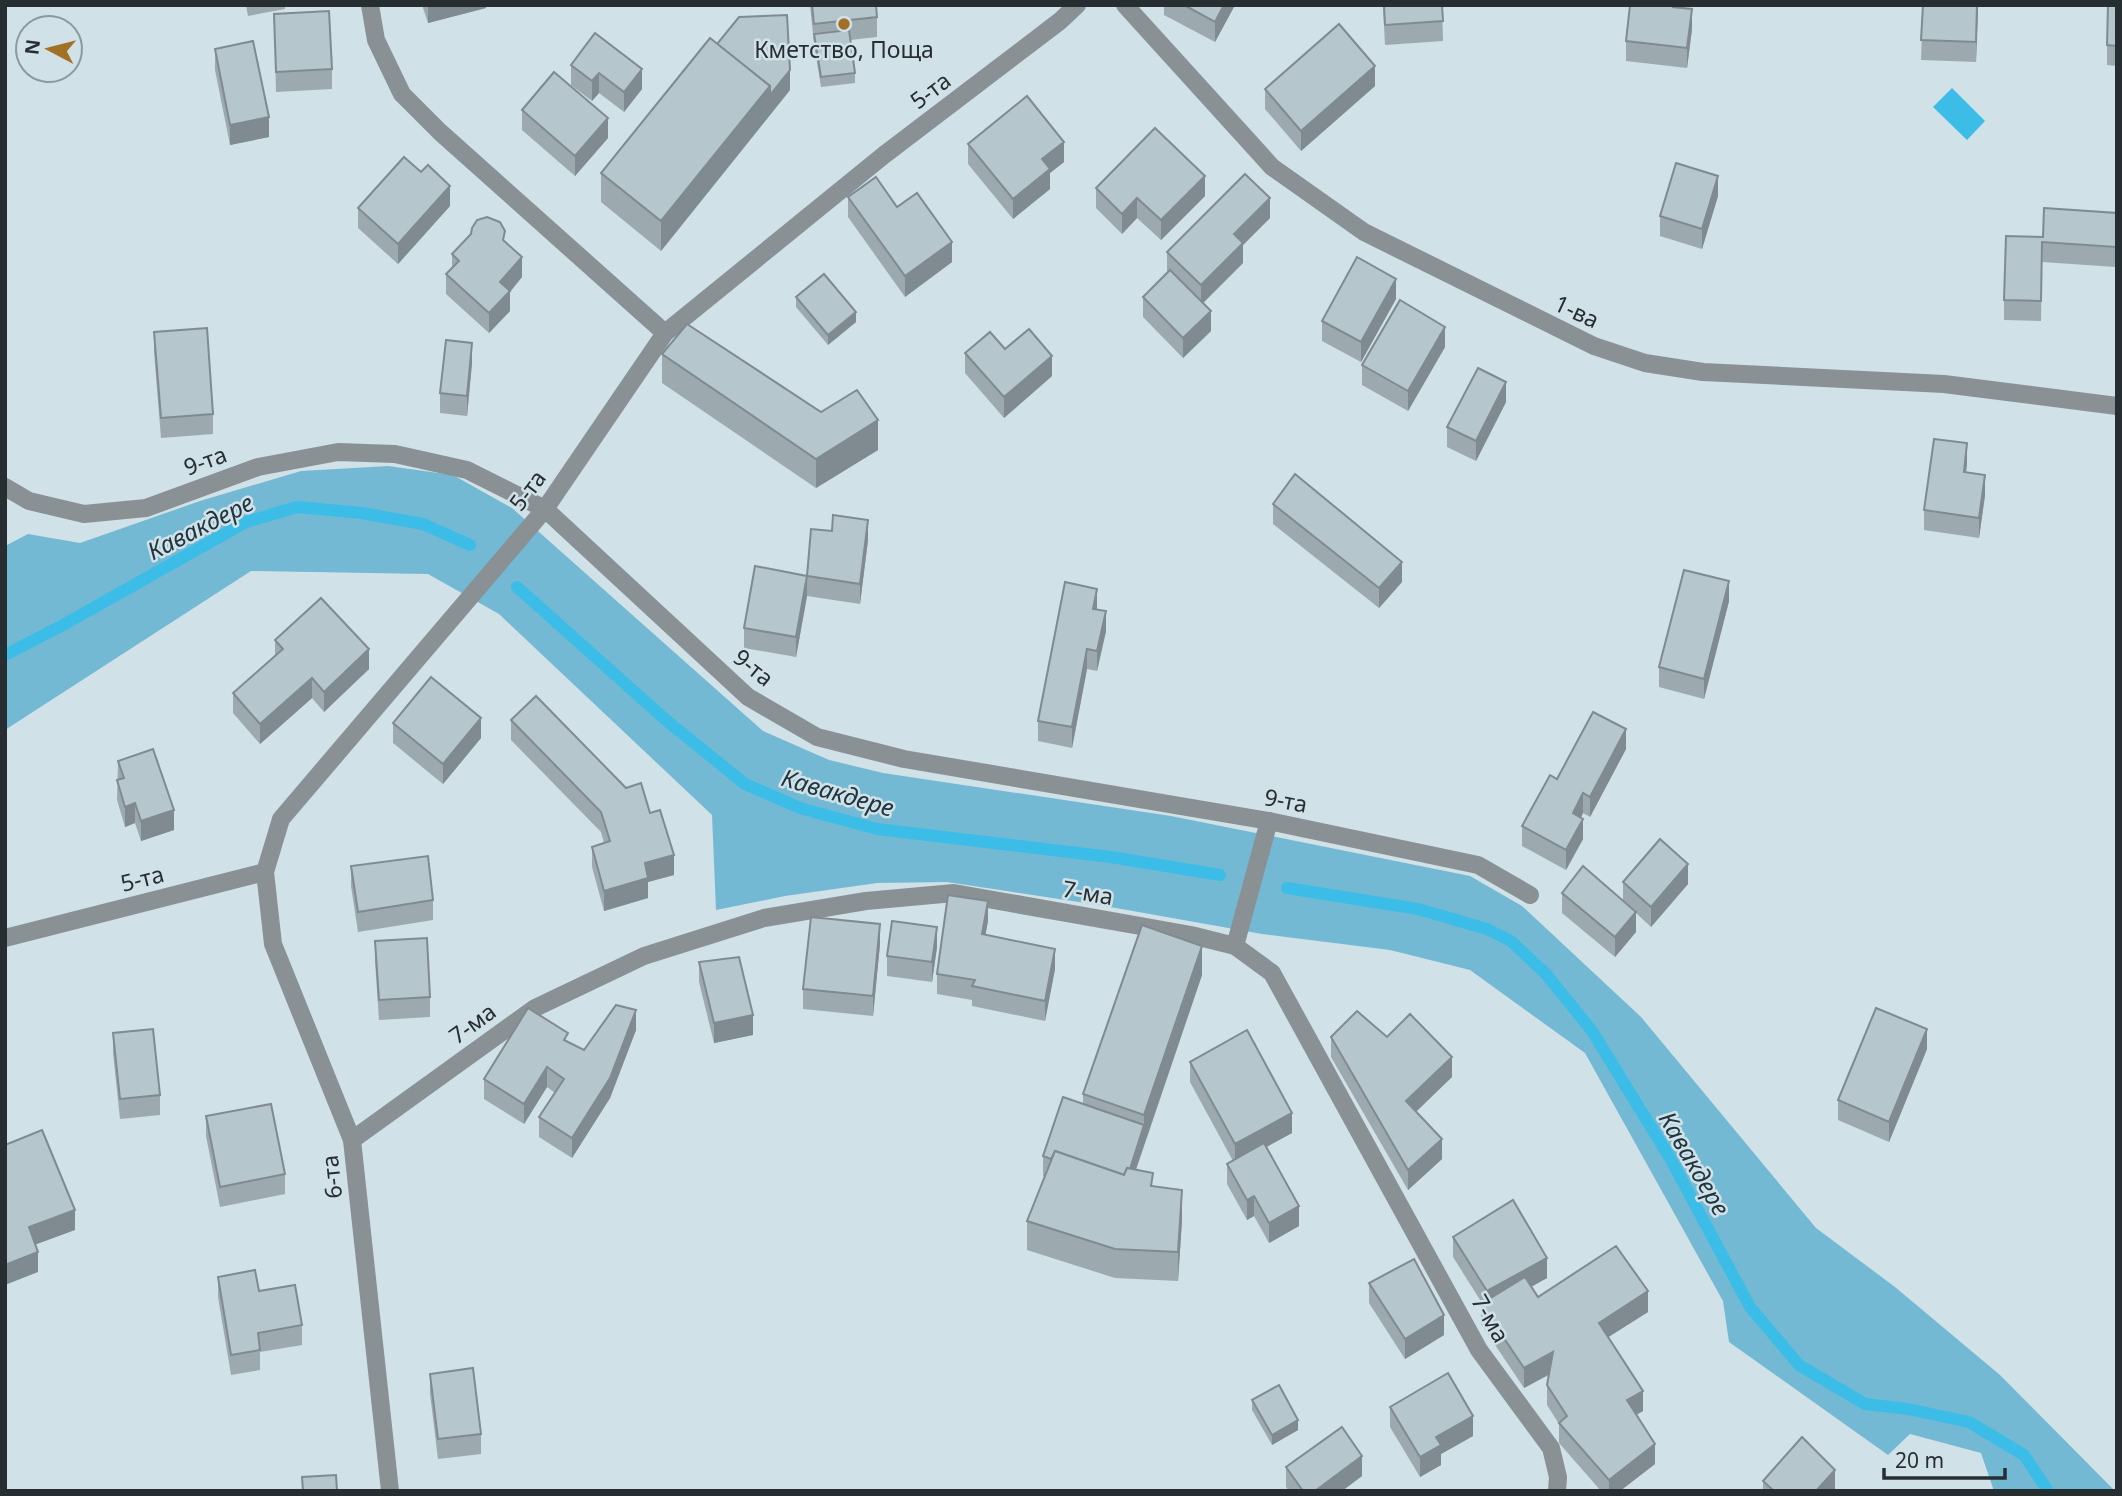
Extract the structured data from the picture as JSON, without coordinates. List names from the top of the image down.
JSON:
{
  "streets": {
    "street": [
      "5-та",
      "1-ва",
      "9-та",
      "7-ма",
      "6-та"
    ]
  },
  "crossings": [
    ["5-та", "9-та"],
    ["5-та", "6-та"],
    ["7-ма", "6-та"]
  ],
  "water": ["Кавакдере"],
  "places": ["Кметство, Поща"],
  "scale_bar": "20 m",
  "north": "left"
}
